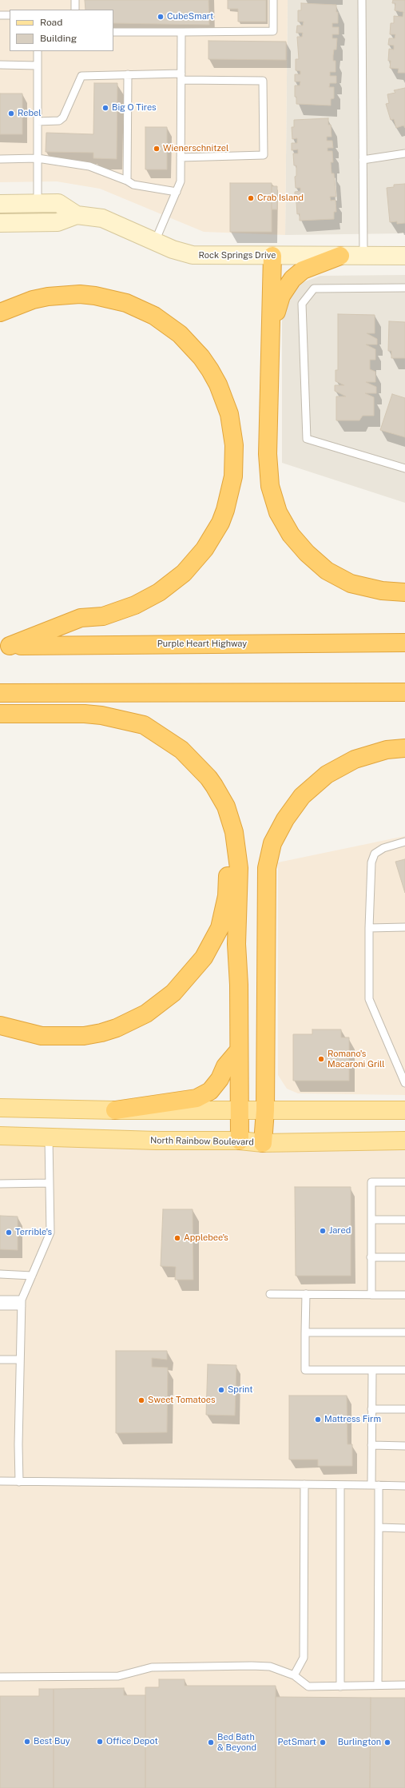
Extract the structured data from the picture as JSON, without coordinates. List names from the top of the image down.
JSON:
{
  "streets": {
    "highway": ["Purple Heart Highway"],
    "main road": ["Rock Springs Drive", "North Rainbow Boulevard"]
  },
  "places": [
    "CubeSmart",
    "Big O Tires",
    "Rebel",
    "Wienerschnitzel",
    "Crab Island",
    "Romano's Macaroni Grill",
    "Jared",
    "Terrible's",
    "Applebee's",
    "Sprint",
    "Sweet Tomatoes",
    "Mattress Firm",
    "Best Buy",
    "Office Depot",
    "Bed Bath & Beyond",
    "PetSmart",
    "Burlington"
  ],
  "legend": ["Road", "Building"]
}
